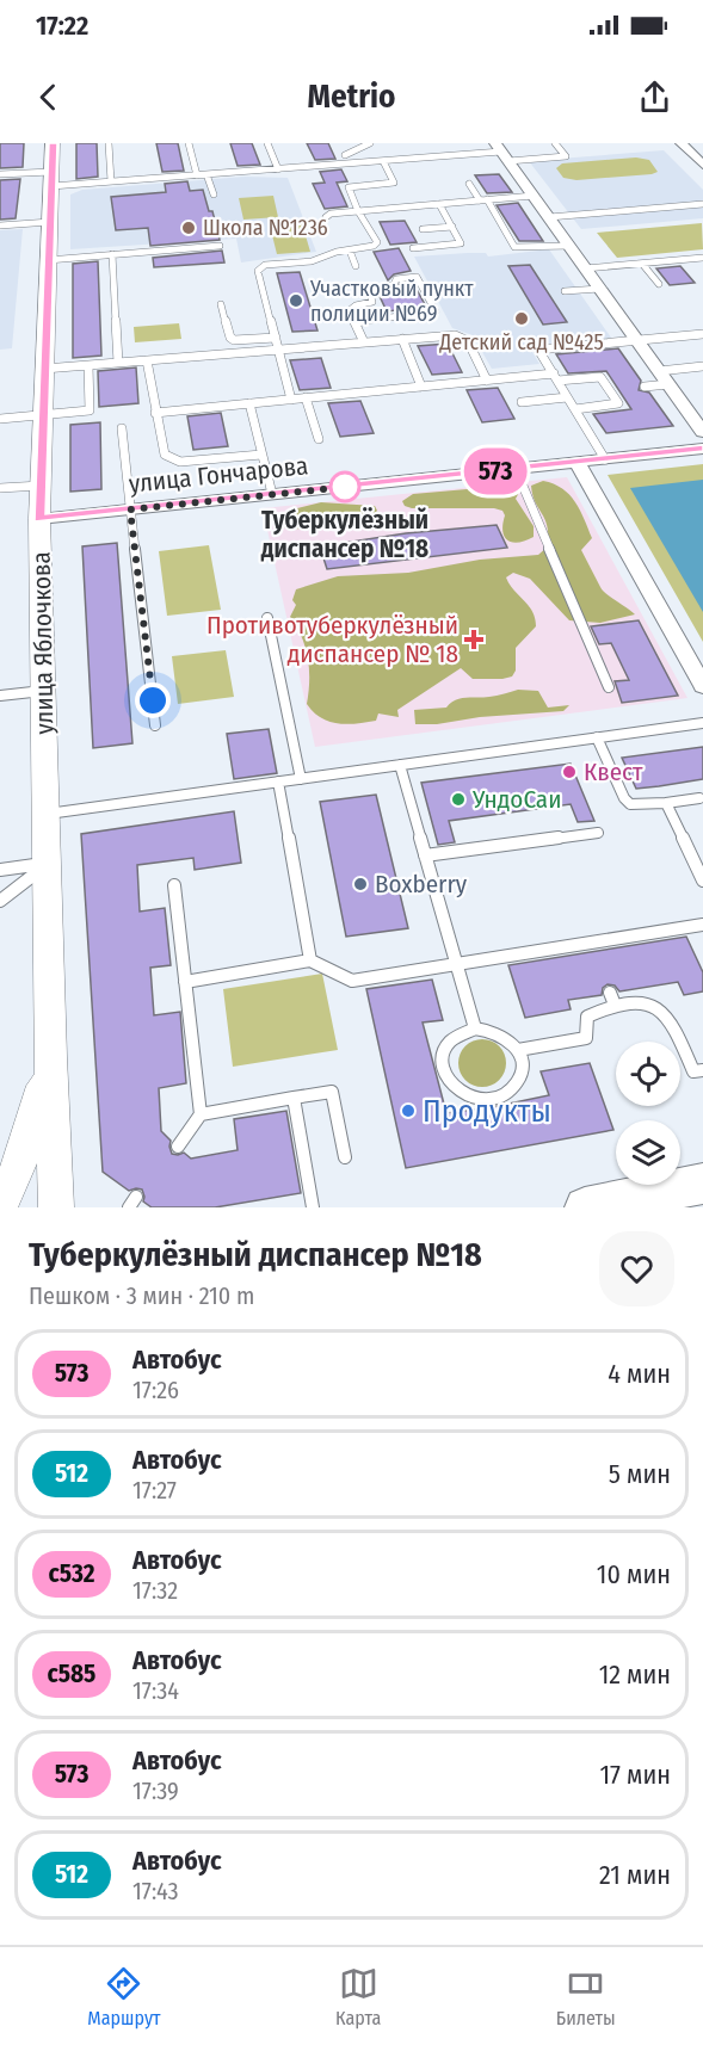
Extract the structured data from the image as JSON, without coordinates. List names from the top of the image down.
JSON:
{
  "streets": {
    "street": ["улица Гончарова", "улица Яблочкова"]
  },
  "crossings": [
    ["улица Гончарова", "улица Яблочкова"]
  ],
  "places": {
    "other": [
      "Школа №1236",
      "Участковый пункт полиции №69",
      "Детский сад №425",
      "Туберкулёзный диспансер №18",
      "Квест",
      "УндоСаи",
      "Boxberry",
      "Продукты"
    ],
    "health": ["Противотуберкулёзный диспансер № 18"]
  },
  "lines": ["bus line 573"],
  "page": {
    "status": "17:22",
    "header": "Metrio",
    "on_map": "573",
    "heading": ["Туберкулёзный диспансер №18", "Пешком · 3 мин · 210 m"],
    "list": [
      {
        "mark": "573",
        "name": "Автобус",
        "note": "17:26",
        "value": "4 мин"
      },
      {
        "mark": "512",
        "name": "Автобус",
        "note": "17:27",
        "value": "5 мин"
      },
      {
        "mark": "с532",
        "name": "Автобус",
        "note": "17:32",
        "value": "10 мин"
      },
      {
        "mark": "с585",
        "name": "Автобус",
        "note": "17:34",
        "value": "12 мин"
      },
      {
        "mark": "573",
        "name": "Автобус",
        "note": "17:39",
        "value": "17 мин"
      },
      {
        "mark": "512",
        "name": "Автобус",
        "note": "17:43",
        "value": "21 мин"
      }
    ],
    "tabs": ["Маршрут", "Карта", "Билеты"]
  }
}
